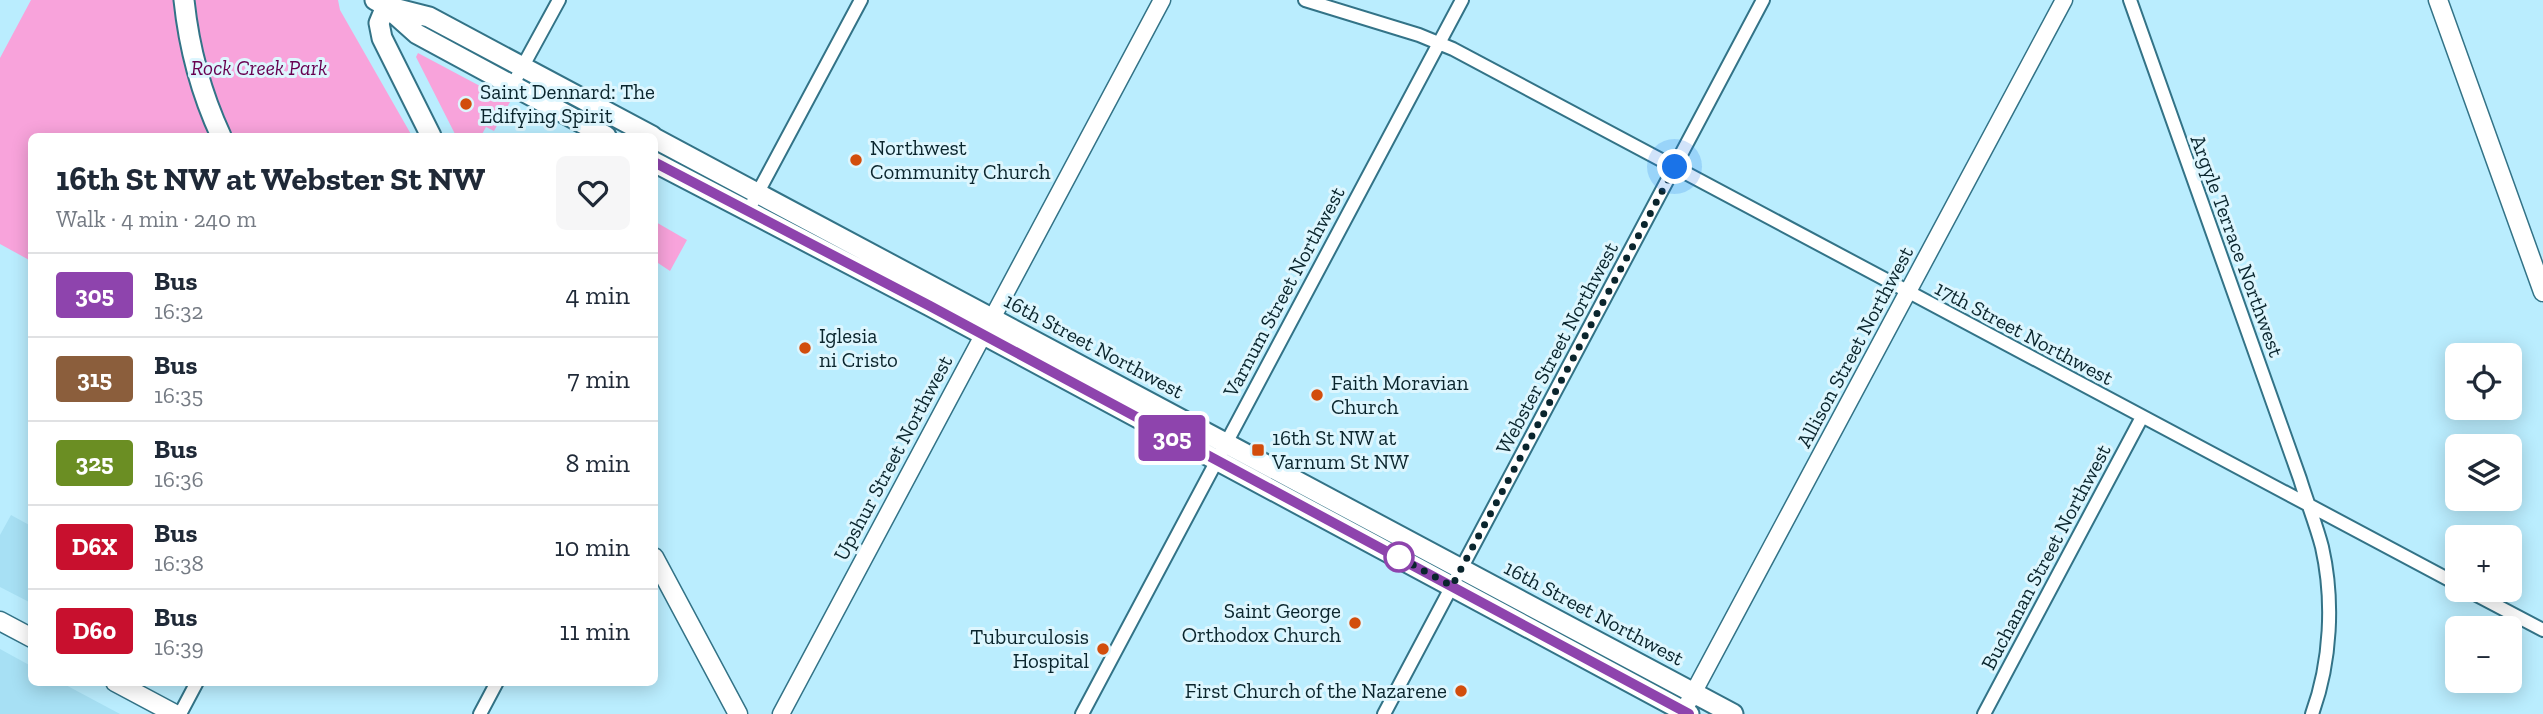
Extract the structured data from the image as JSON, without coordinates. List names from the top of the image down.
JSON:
{
  "streets": {
    "main road": ["16th Street Northwest"],
    "street": [
      "Argyle Terrace Northwest",
      "Varnum Street Northwest",
      "17th Street Northwest",
      "Allison Street Northwest",
      "Webster Street Northwest",
      "Upshur Street Northwest",
      "Buchanan Street Northwest"
    ]
  },
  "crossings": [
    ["Argyle Terrace Northwest", "17th Street Northwest"],
    ["Varnum Street Northwest", "17th Street Northwest"],
    ["Varnum Street Northwest", "16th Street Northwest"],
    ["17th Street Northwest", "Allison Street Northwest"],
    ["17th Street Northwest", "Webster Street Northwest"],
    ["17th Street Northwest", "Buchanan Street Northwest"],
    ["16th Street Northwest", "Allison Street Northwest"],
    ["16th Street Northwest", "Webster Street Northwest"],
    ["16th Street Northwest", "Upshur Street Northwest"]
  ],
  "parks": ["Rock Creek Park"],
  "places": {
    "other": [
      "Saint Dennard: The Edifying Spirit",
      "Northwest Community Church",
      "Iglesia ni Cristo",
      "Faith Moravian Church",
      "Saint George Orthodox Church",
      "Tuburculosis Hospital",
      "First Church of the Nazarene"
    ],
    "transit": ["16th St NW at Varnum St NW"]
  },
  "lines": ["bus line 305"],
  "page": {
    "on_map": "305",
    "heading": ["16th St NW at Webster St NW", "Walk · 4 min · 240 m"],
    "list": [
      {
        "mark": "305",
        "name": "Bus",
        "note": "16:32",
        "value": "4 min"
      },
      {
        "mark": "315",
        "name": "Bus",
        "note": "16:35",
        "value": "7 min"
      },
      {
        "mark": "325",
        "name": "Bus",
        "note": "16:36",
        "value": "8 min"
      },
      {
        "mark": "D6X",
        "name": "Bus",
        "note": "16:38",
        "value": "10 min"
      },
      {
        "mark": "D60",
        "name": "Bus",
        "note": "16:39",
        "value": "11 min"
      }
    ],
    "map_buttons": ["+", "−"]
  }
}
